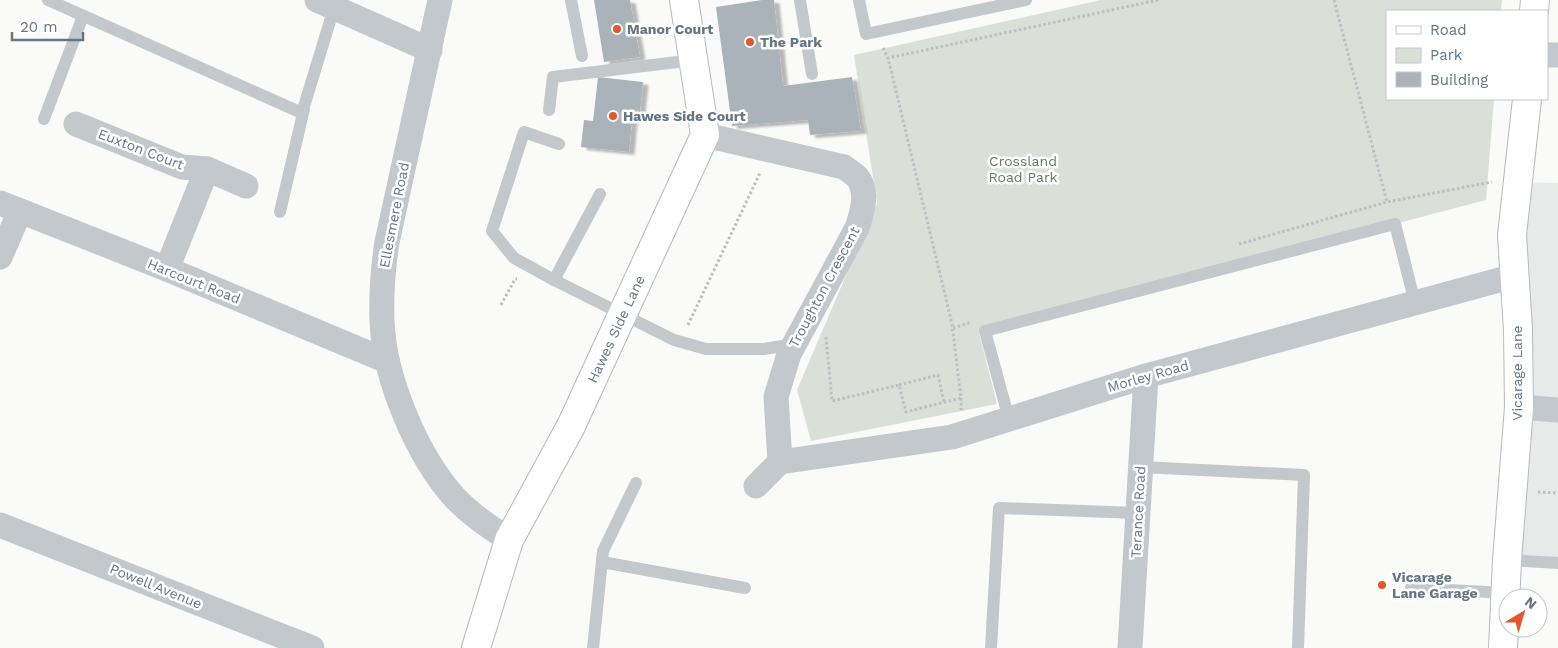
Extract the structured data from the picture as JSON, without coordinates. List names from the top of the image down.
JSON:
{
  "streets": {
    "main road": ["Hawes Side Lane", "Vicarage Lane"],
    "street": [
      "Euxton Court",
      "Ellesmere Road",
      "Harcourt Road",
      "Troughton Crescent",
      "Morley Road",
      "Terance Road",
      "Powell Avenue"
    ]
  },
  "crossings": [
    ["Ellesmere Road", "Harcourt Road"],
    ["Ellesmere Road", "Hawes Side Lane"],
    ["Troughton Crescent", "Hawes Side Lane"],
    ["Troughton Crescent", "Morley Road"],
    ["Vicarage Lane", "Morley Road"],
    ["Morley Road", "Terance Road"]
  ],
  "parks": ["Crossland Road Park"],
  "places": [
    "Manor Court",
    "The Park",
    "Hawes Side Court",
    "Vicarage Lane Garage"
  ],
  "legend": ["Road", "Park", "Building"],
  "scale_bar": "20 m",
  "north": "top right"
}
